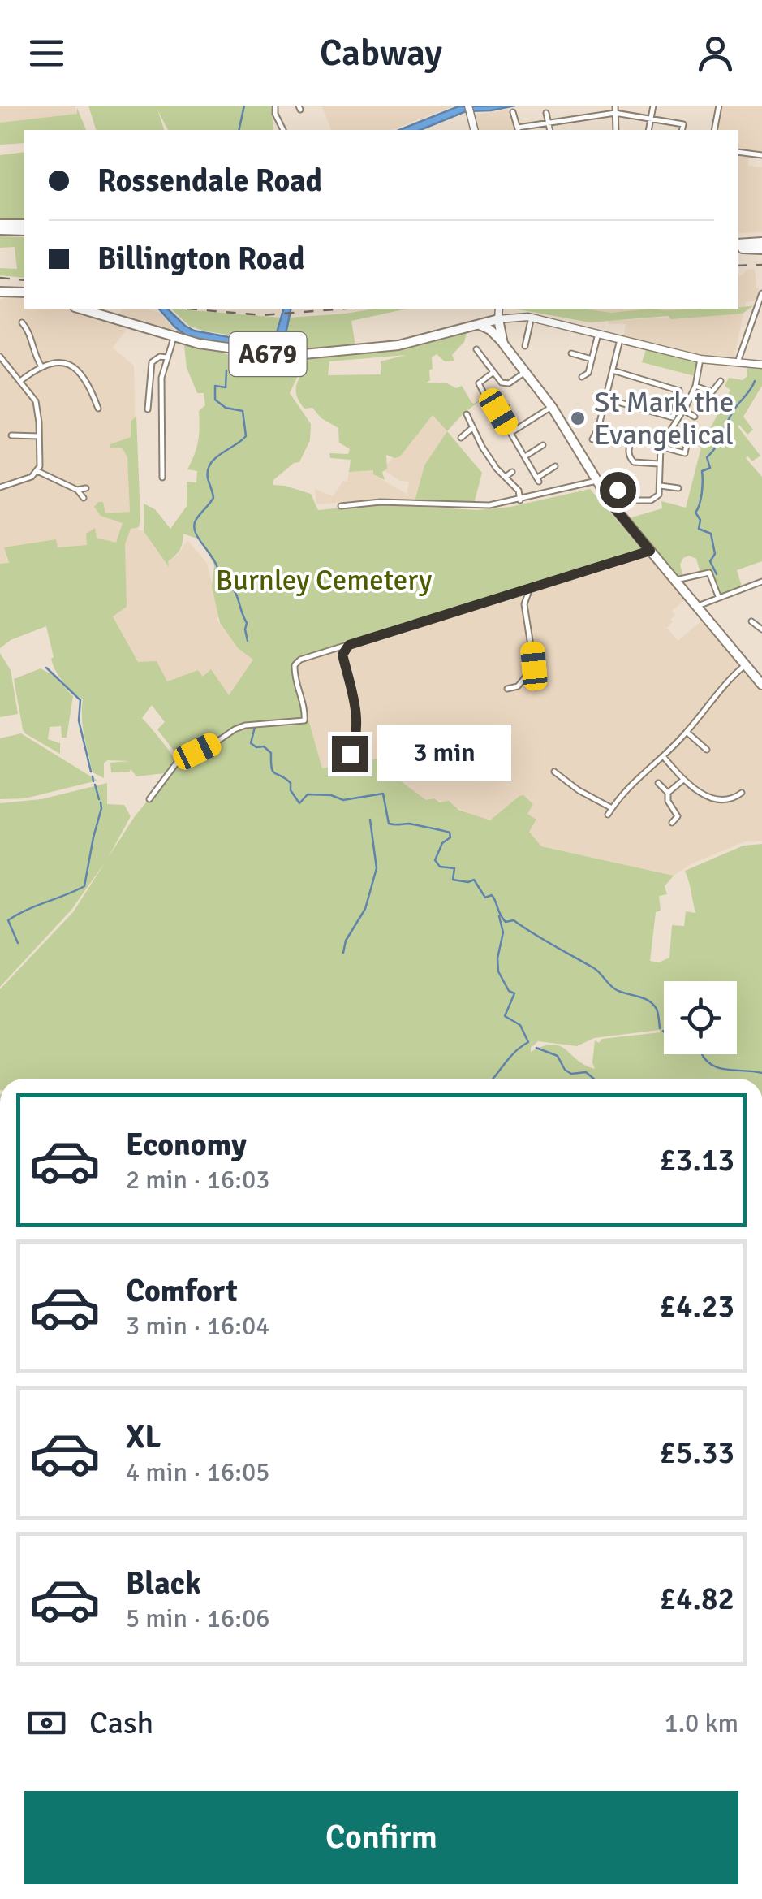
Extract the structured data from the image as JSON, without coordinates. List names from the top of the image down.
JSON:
{
  "streets": {
    "highway": ["A679"]
  },
  "parks": ["Burnley Cemetery"],
  "places": ["St Mark the Evangelical"],
  "page": {
    "header": "Cabway",
    "banner": ["Rossendale Road", "Billington Road"],
    "bubble": "3 min",
    "list": [
      {
        "name": "Economy",
        "note": "2 min · 16:03",
        "value": "£3.13"
      },
      {
        "name": "Comfort",
        "note": "3 min · 16:04",
        "value": "£4.23"
      },
      {
        "name": "XL",
        "note": "4 min · 16:05",
        "value": "£5.33"
      },
      {
        "name": "Black",
        "note": "5 min · 16:06",
        "value": "£4.82"
      }
    ],
    "pay": ["Cash", "1.0 km"],
    "buttons": "Confirm"
  }
}
